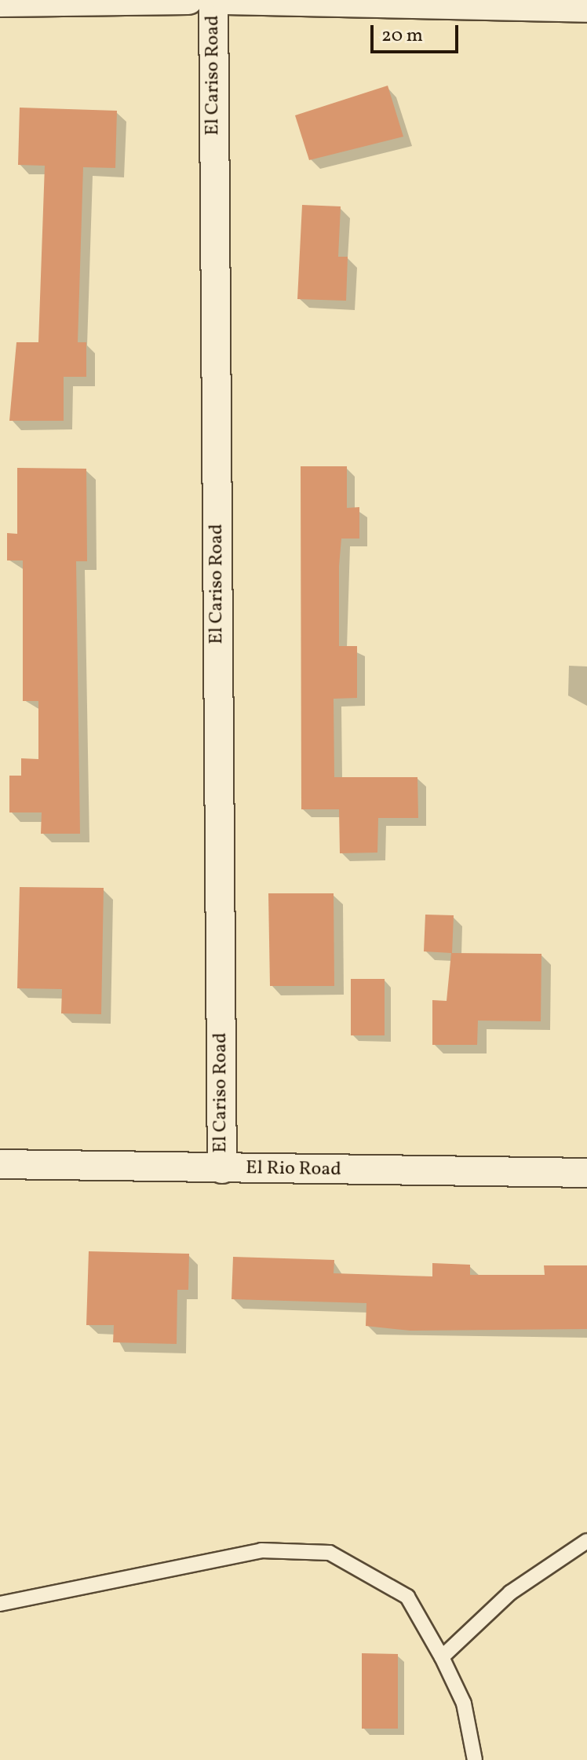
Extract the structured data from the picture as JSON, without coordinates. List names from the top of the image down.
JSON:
{
  "streets": {
    "street": ["El Cariso Road", "El Rio Road"]
  },
  "crossings": [
    ["El Cariso Road", "El Rio Road"]
  ],
  "scale_bar": "20 m"
}
